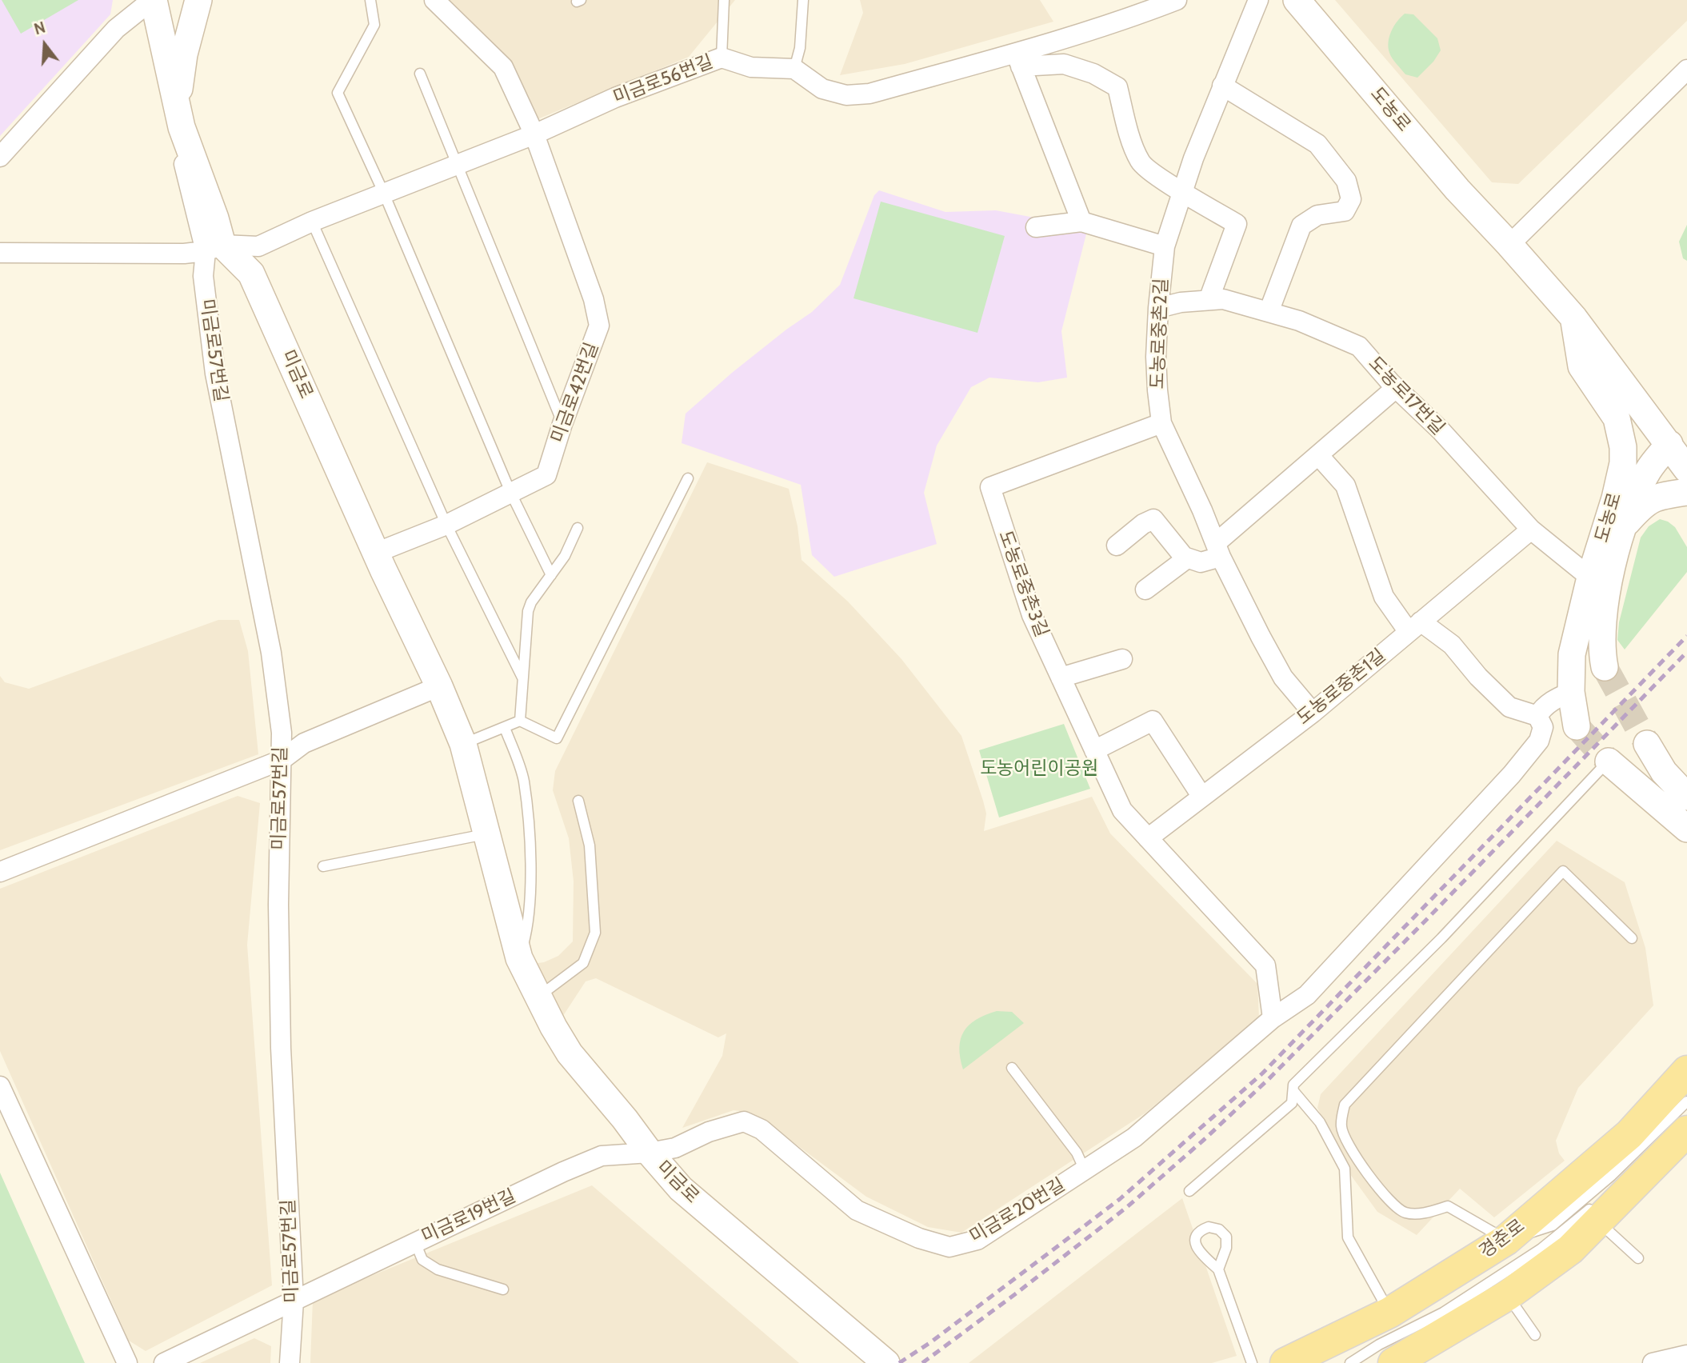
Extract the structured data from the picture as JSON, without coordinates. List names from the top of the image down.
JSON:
{
  "streets": {
    "main road": ["경춘로"],
    "street": [
      "미금로56번길",
      "도농로",
      "도농로중촌2길",
      "미금로57번길",
      "미금로",
      "미금로42번길",
      "도농로17번길",
      "도농로중촌3길",
      "도농로중촌1길",
      "미금로20번길",
      "미금로19번길"
    ]
  },
  "crossings": [
    ["미금로56번길", "미금로57번길"],
    ["미금로56번길", "미금로"],
    ["미금로56번길", "미금로42번길"],
    ["도농로", "도농로17번길"],
    ["도농로중촌2길", "도농로17번길"],
    ["도농로중촌2길", "도농로중촌3길"],
    ["도농로중촌2길", "도농로중촌1길"],
    ["미금로57번길", "미금로"],
    ["미금로57번길", "미금로19번길"],
    ["미금로", "미금로42번길"],
    ["미금로", "미금로20번길"],
    ["미금로", "미금로19번길"],
    ["도농로17번길", "도농로중촌1길"],
    ["도농로중촌3길", "도농로중촌1길"],
    ["도농로중촌3길", "미금로20번길"],
    ["미금로20번길", "미금로19번길"]
  ],
  "parks": ["도농어린이공원"],
  "north": "top"
}
